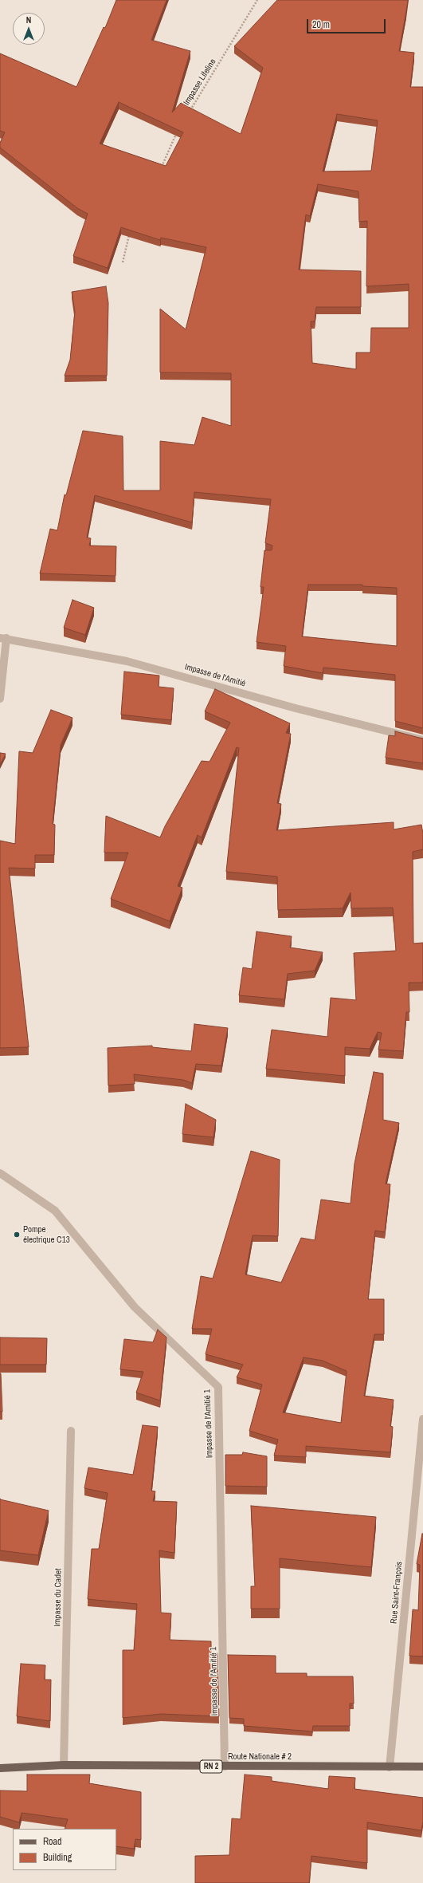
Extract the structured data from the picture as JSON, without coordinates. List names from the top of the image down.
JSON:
{
  "streets": {
    "main road": ["Route Nationale # 2", "RN 2"],
    "street": [
      "Impasse de l'Amitié",
      "Impasse de l'Amitié 1",
      "Rue Saint-François",
      "Impasse du Cadet"
    ],
    "path": ["Impasse Lifeline"]
  },
  "crossings": [
    ["Impasse de l'Amitié 1", "Route Nationale # 2"],
    ["Rue Saint-François", "Route Nationale # 2"],
    ["Impasse du Cadet", "Route Nationale # 2"]
  ],
  "places": ["Pompe électrique C13"],
  "legend": ["Road", "Building"],
  "scale_bar": "20 m",
  "north": "top"
}
